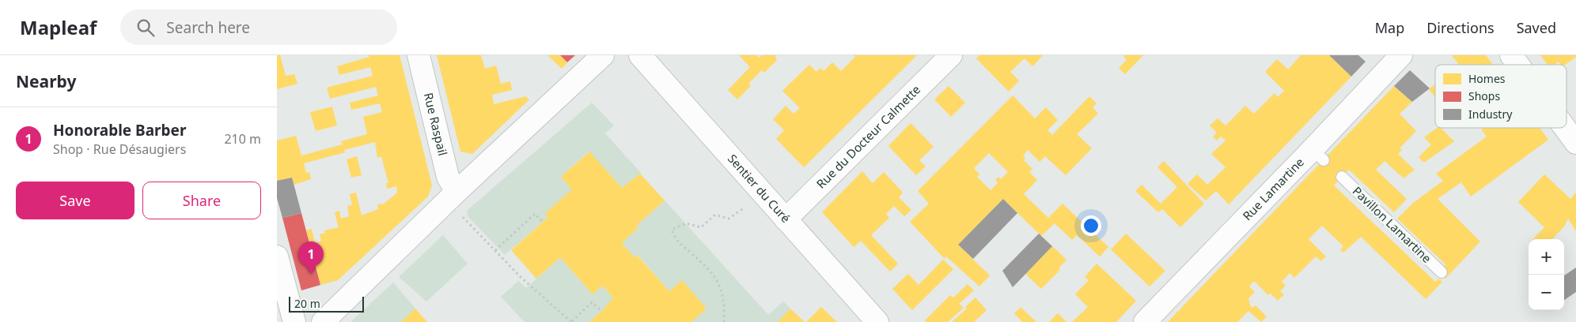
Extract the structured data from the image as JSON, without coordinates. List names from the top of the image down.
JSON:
{
  "streets": {
    "street": [
      "Rue Raspail",
      "Rue du Docteur Calmette",
      "Sentier du Curé",
      "Rue Lamartine"
    ],
    "lane": ["Pavillon Lamartine"]
  },
  "crossings": [
    ["Rue du Docteur Calmette", "Sentier du Curé"]
  ],
  "legend": ["Homes", "Shops", "Industry"],
  "scale_bar": "20 m",
  "page": {
    "header": "Mapleaf",
    "search": "Search here",
    "nav": ["Map", "Directions", "Saved"],
    "heading": "Nearby",
    "list": [
      {
        "mark": "1",
        "name": "Honorable Barber",
        "note": "Shop · Rue Désaugiers",
        "value": "210 m"
      }
    ],
    "buttons": ["Save", "Share"],
    "map_buttons": ["+", "−"],
    "pins": "1",
    "scale": "20 m"
  }
}
